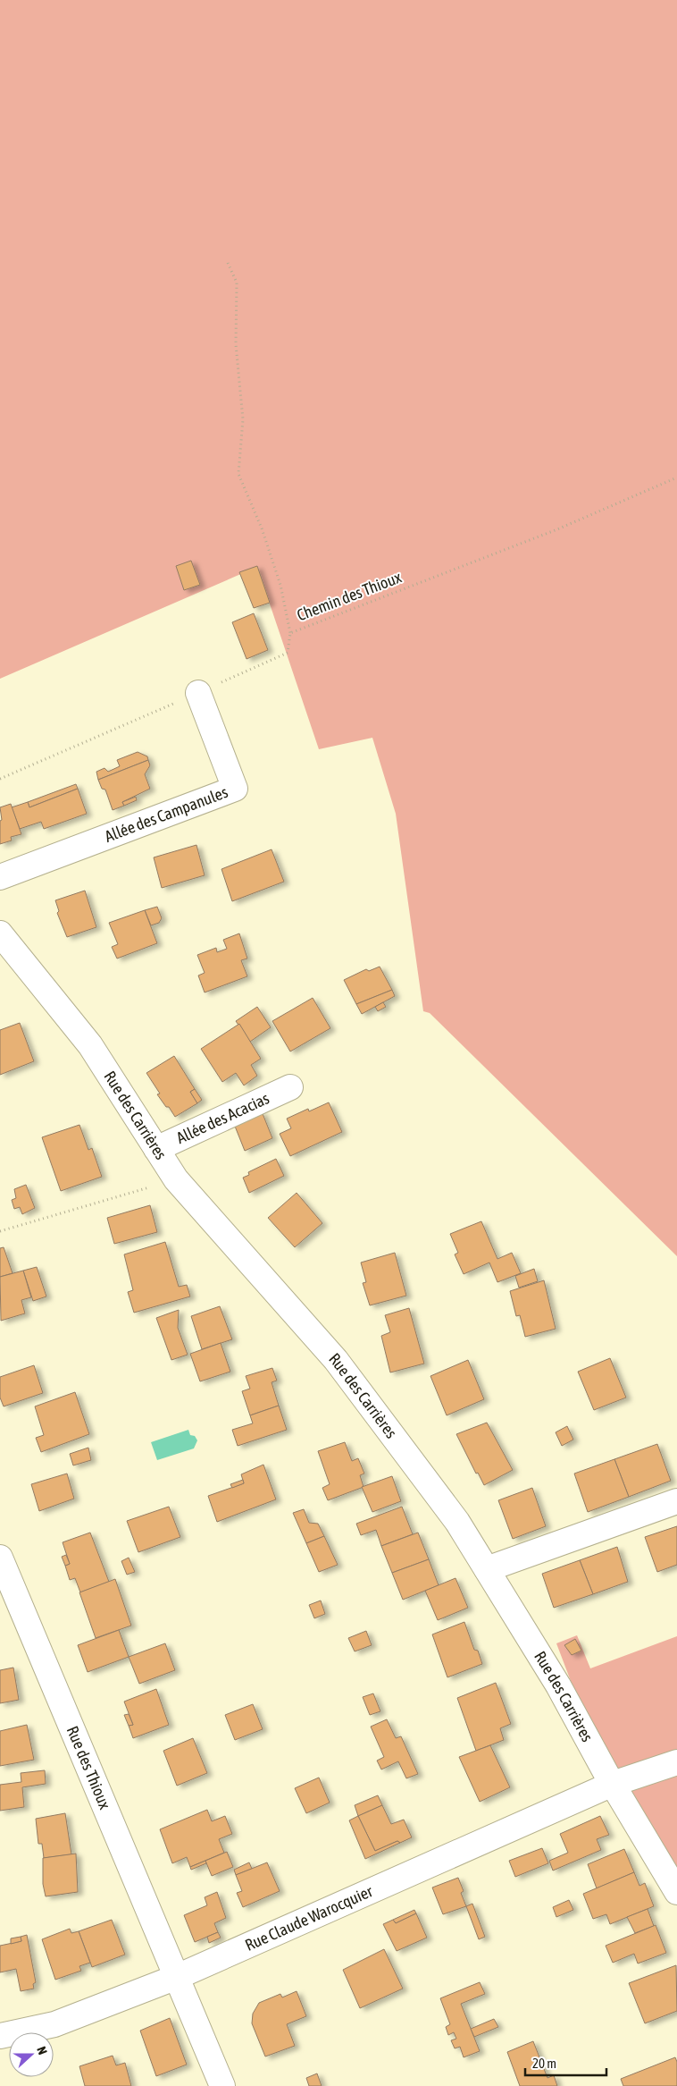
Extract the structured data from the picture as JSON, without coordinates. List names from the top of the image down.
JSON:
{
  "streets": {
    "street": [
      "Allée des Campanules",
      "Rue des Carrières",
      "Allée des Acacias",
      "Rue des Thioux",
      "Rue Claude Warocquier"
    ],
    "path": ["Chemin des Thioux"]
  },
  "crossings": [
    ["Chemin des Thioux", "Allée des Campanules"],
    ["Rue des Carrières", "Allée des Acacias"],
    ["Rue des Carrières", "Rue Claude Warocquier"],
    ["Rue des Thioux", "Rue Claude Warocquier"]
  ],
  "scale_bar": "20 m",
  "north": "right"
}
